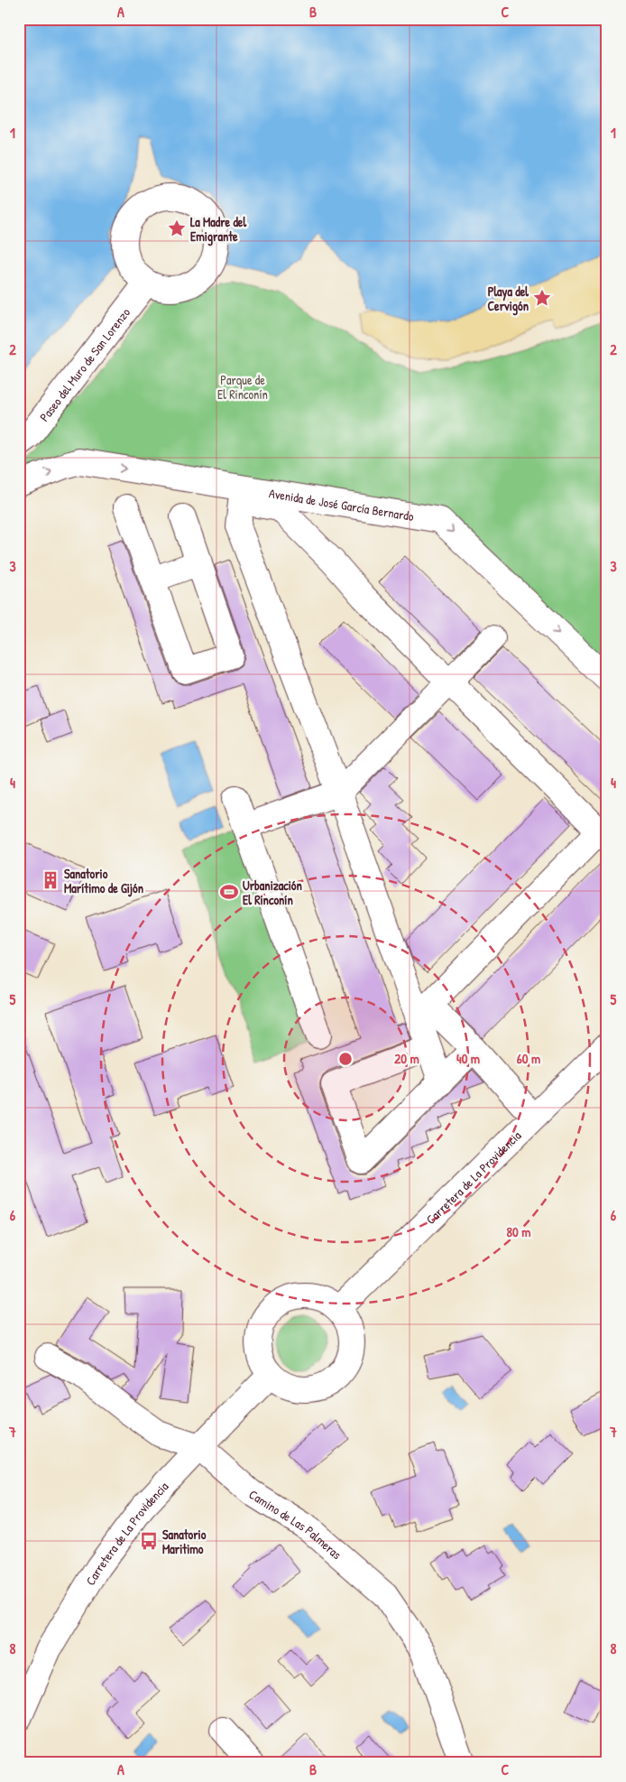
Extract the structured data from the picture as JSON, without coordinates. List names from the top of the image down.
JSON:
{
  "streets": {
    "street": [
      "Paseo del Muro de San Lorenzo",
      "Avenida de José García Bernardo",
      "Carretera de La Providencia",
      "Camino de Las Palmeras"
    ]
  },
  "crossings": [
    ["Carretera de La Providencia", "Camino de Las Palmeras"]
  ],
  "one_way": ["Avenida de José García Bernardo"],
  "parks": ["Parque de El Rinconín"],
  "places": {
    "place": ["La Madre del Emigrante", "Playa del Cervigón"],
    "building": ["Sanatorio Marítimo de Gijón"],
    "sports": ["Urbanización El Rinconín"],
    "bus stop": ["Sanatorio Maritimo"]
  },
  "grid": {
    "columns": ["A", "B", "C"],
    "rows": [
      "1",
      "2",
      "3",
      "4",
      "5",
      "6",
      "7",
      "8"
    ]
  },
  "rings": [
    "20 m",
    "40 m",
    "60 m",
    "80 m"
  ]
}
